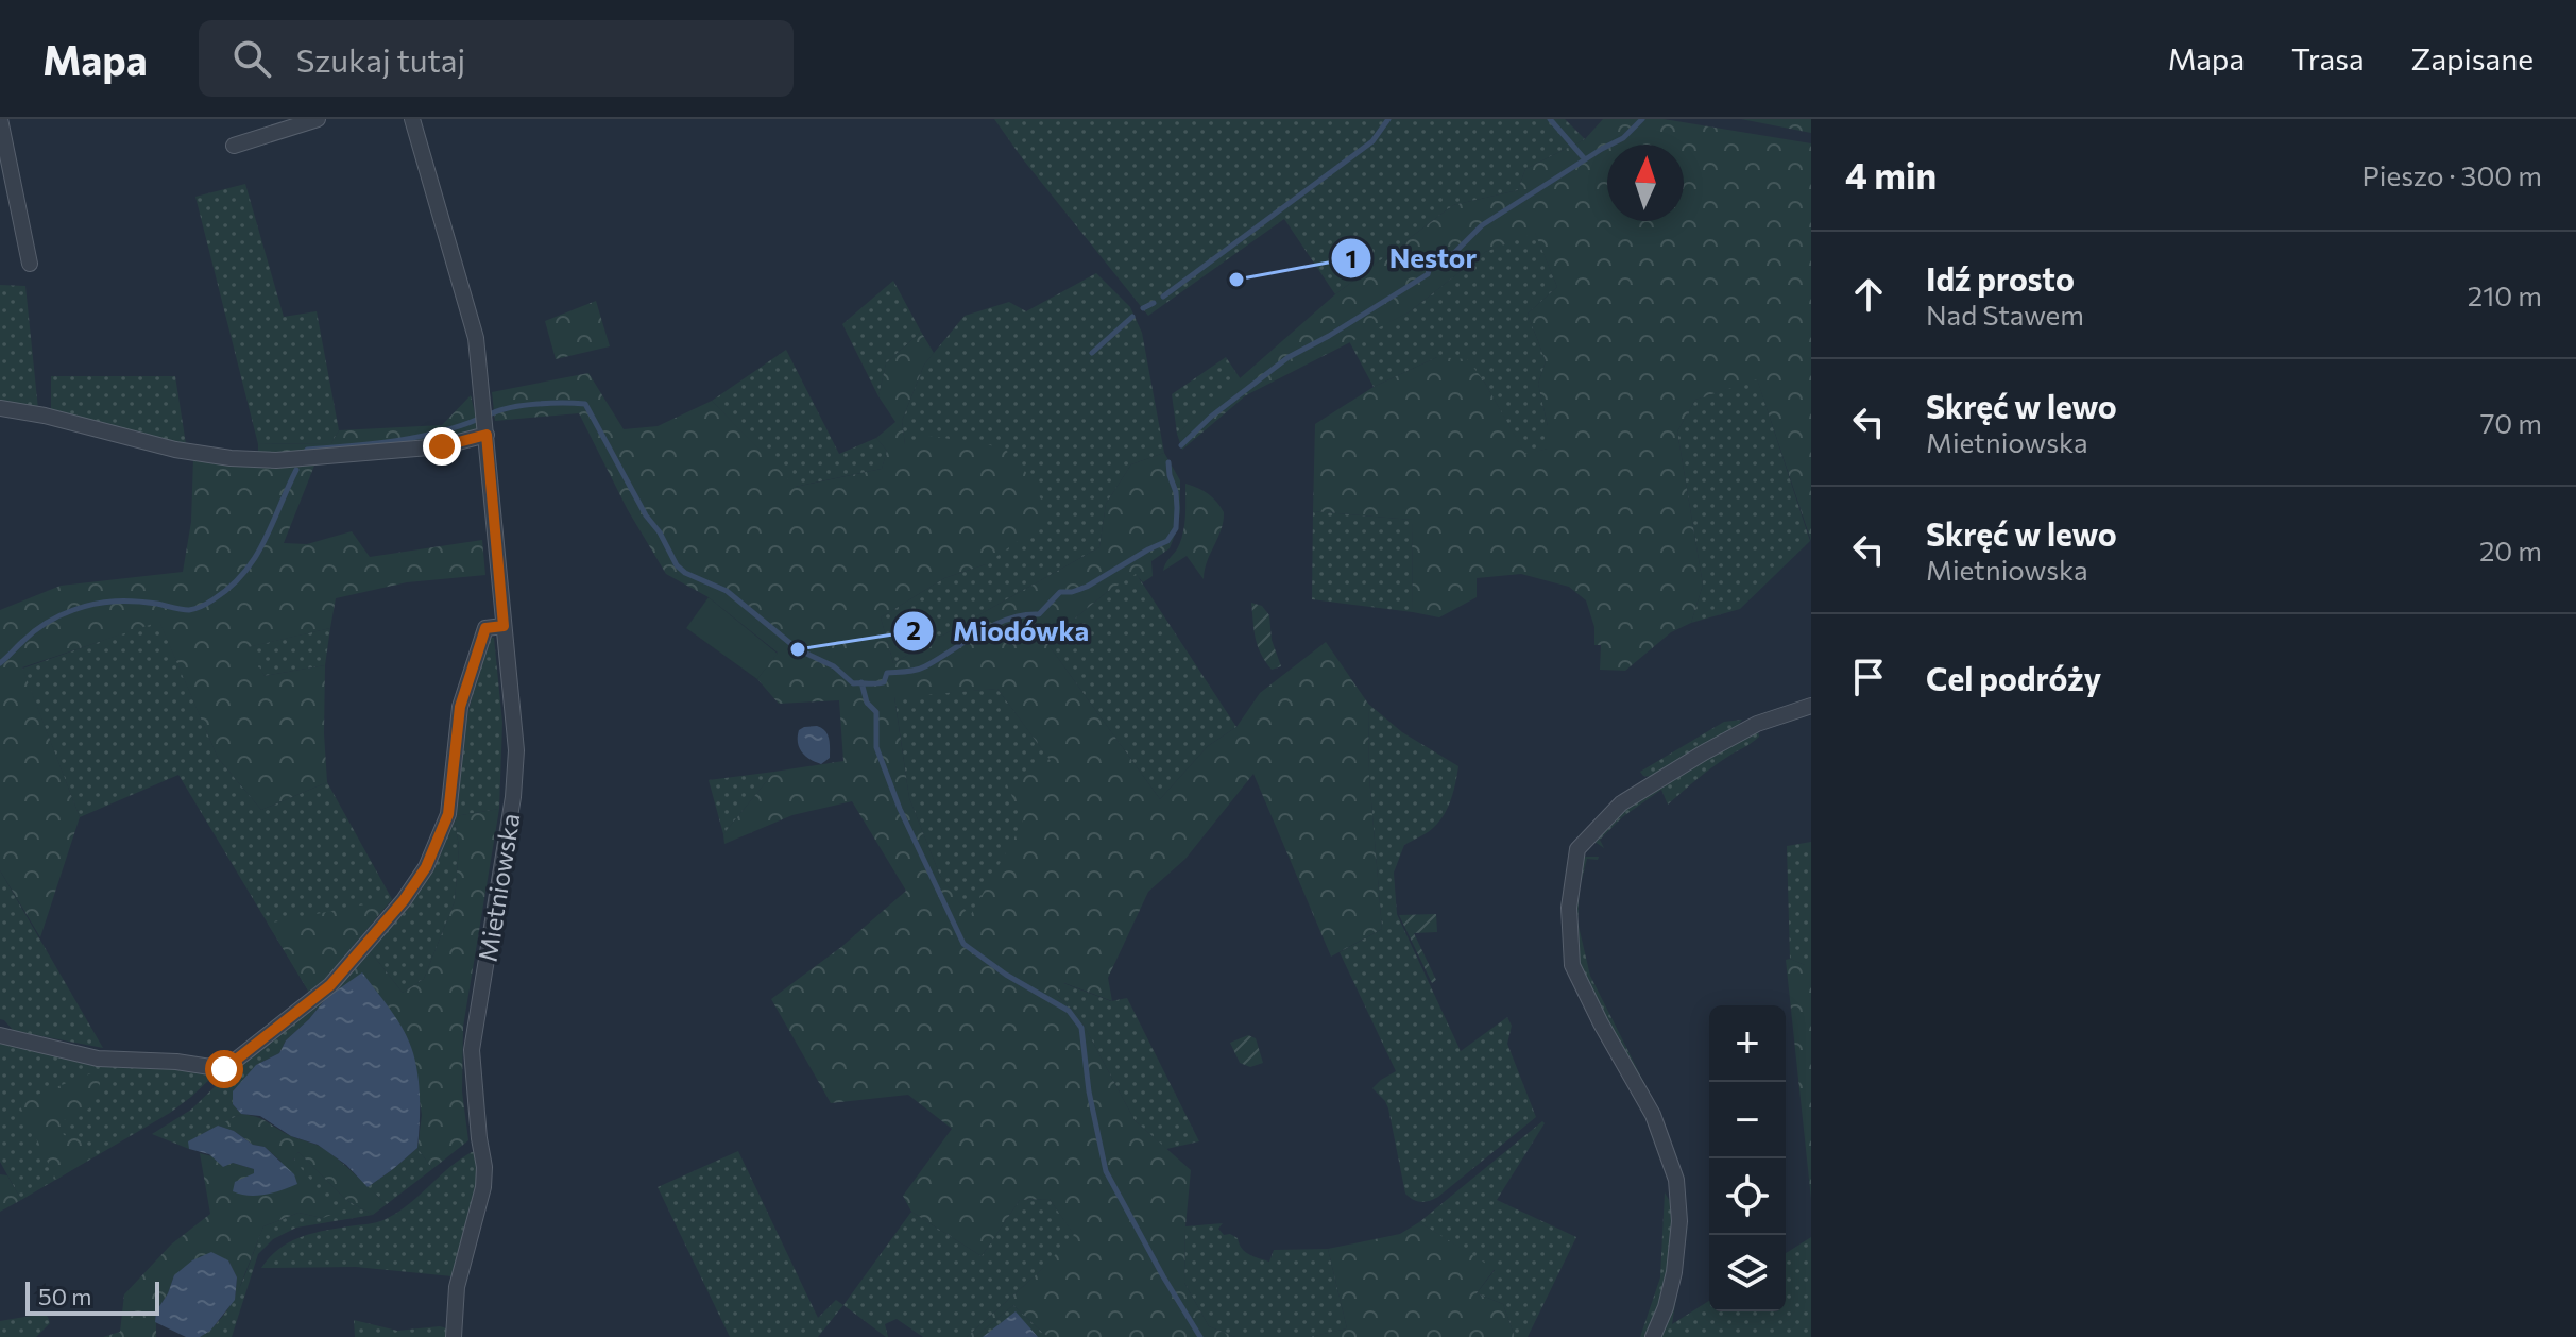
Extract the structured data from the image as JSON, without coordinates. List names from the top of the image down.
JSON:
{
  "streets": {
    "street": ["Mietniowska"]
  },
  "places": ["Nestor", "Miodówka"],
  "scale_bar": "50 m",
  "north": "top",
  "page": {
    "header": "Mapa",
    "search": "Szukaj tutaj",
    "nav": ["Mapa", "Trasa", "Zapisane"],
    "heading": ["4 min", "Pieszo · 300 m"],
    "list": [
      ["Idź prosto", "Nad Stawem", "210 m"],
      ["Skręć w lewo", "Mietniowska", "70 m"],
      ["Skręć w lewo", "Mietniowska", "20 m"],
      "Cel podróży"
    ],
    "map_buttons": ["+", "−"],
    "scale": "50 m"
  }
}
